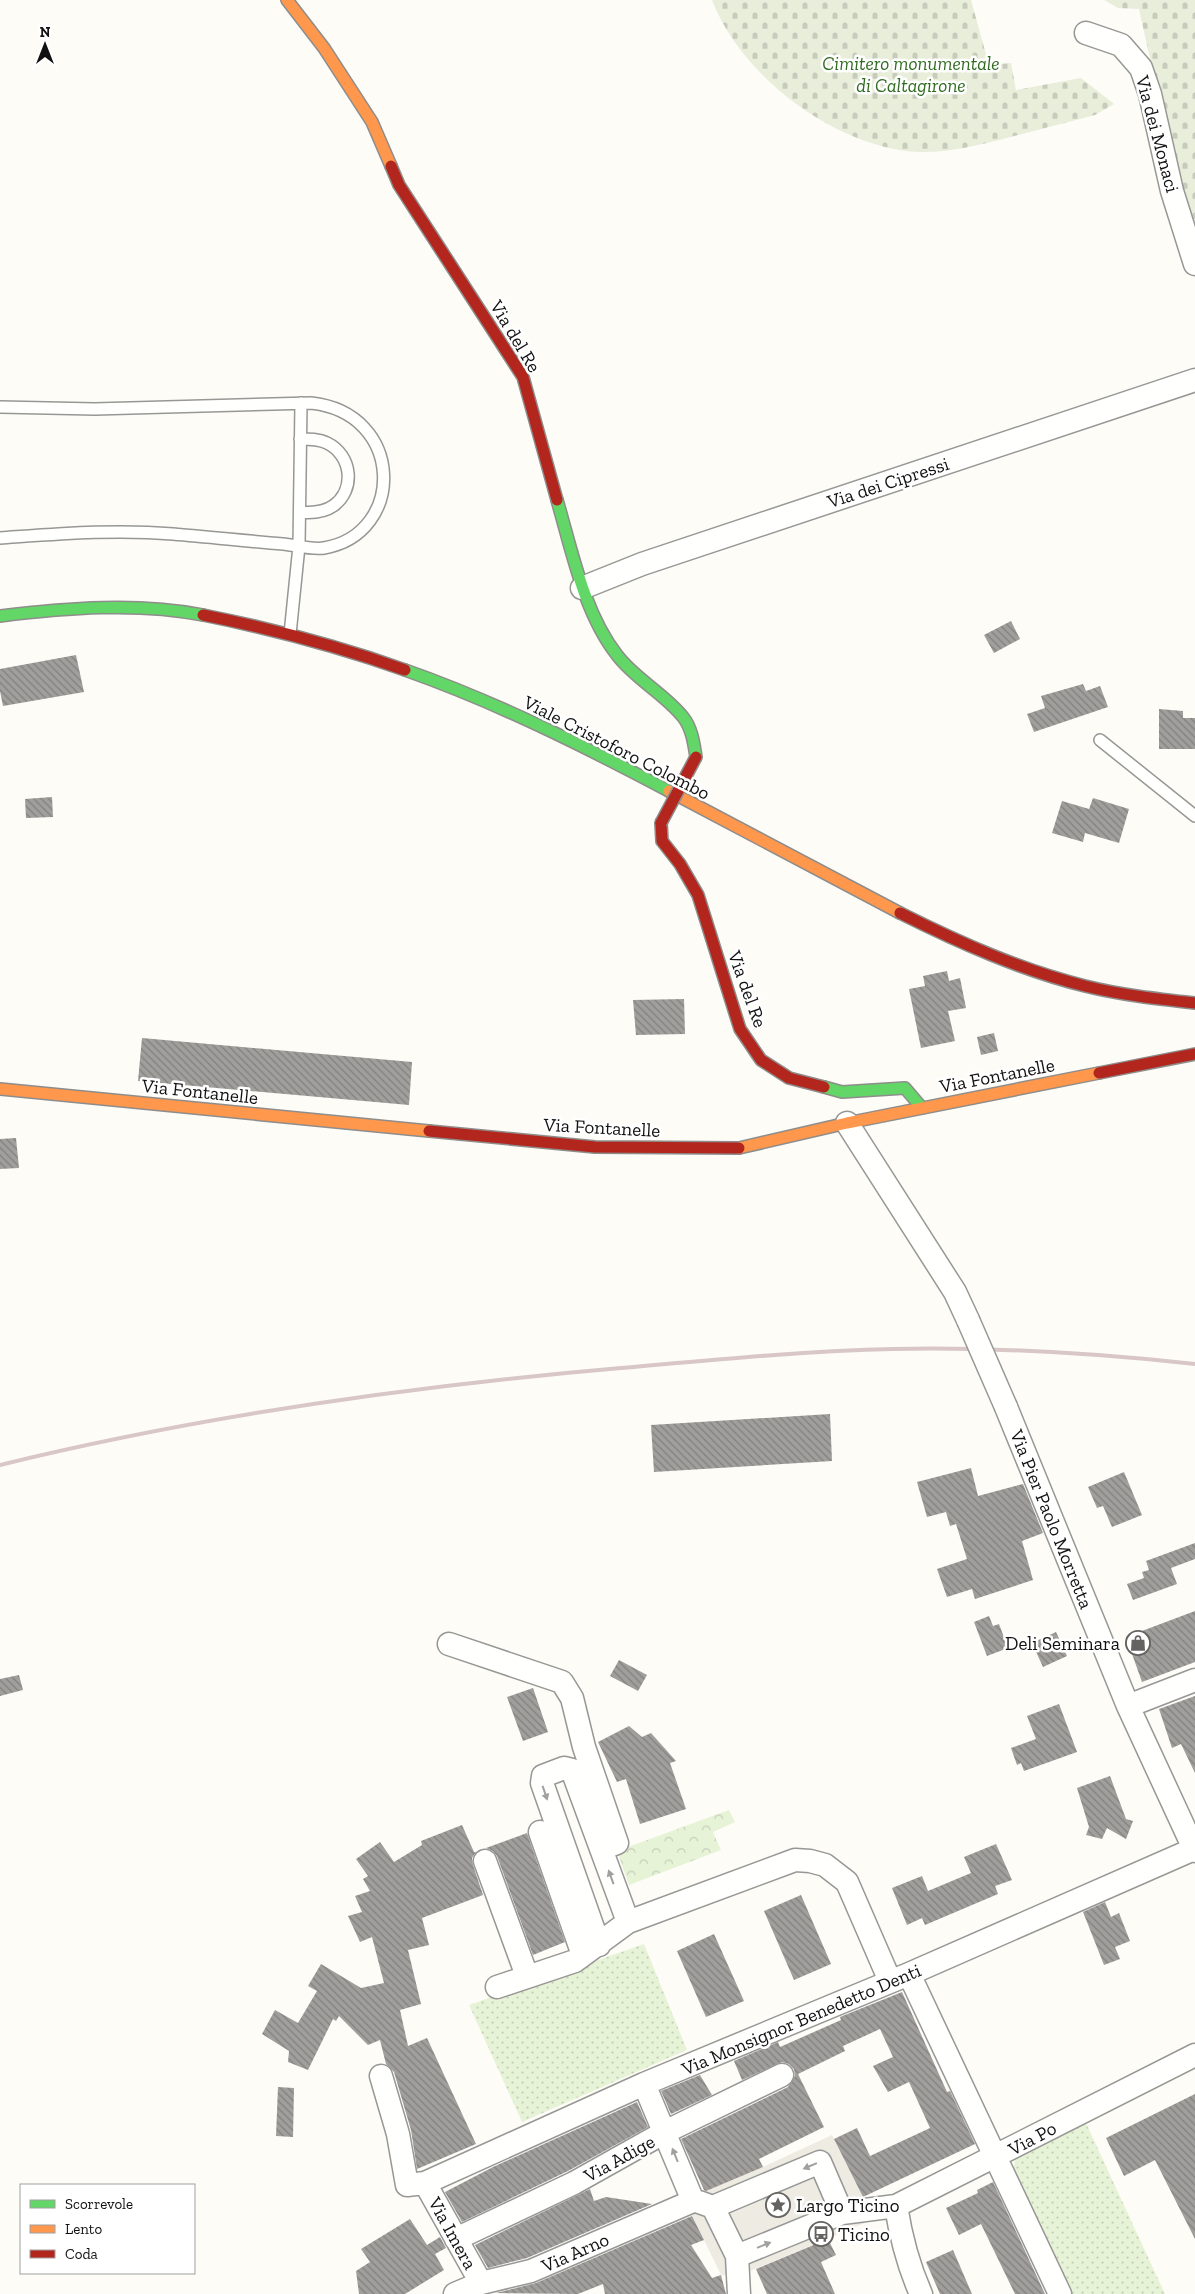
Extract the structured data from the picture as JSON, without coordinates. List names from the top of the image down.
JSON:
{
  "streets": {
    "street": [
      "Via dei Monaci",
      "Via del Re",
      "Via dei Cipressi",
      "Viale Cristoforo Colombo",
      "Via Fontanelle",
      "Via Pier Paolo Morretta",
      "Via Monsignor Benedetto Denti",
      "Via Po",
      "Via Adige",
      "Via Imera",
      "Via Arno"
    ]
  },
  "crossings": [
    ["Via del Re", "Via dei Cipressi"],
    ["Via del Re", "Via Fontanelle"],
    ["Via Fontanelle", "Via Pier Paolo Morretta"],
    ["Via Pier Paolo Morretta", "Via Monsignor Benedetto Denti"],
    ["Via Monsignor Benedetto Denti", "Via Imera"],
    ["Via Po", "Via Arno"],
    ["Via Adige", "Via Imera"],
    ["Via Imera", "Via Arno"]
  ],
  "parks": ["Cimitero monumentale di Caltagirone"],
  "places": {
    "shop": ["Deli Seminara"],
    "place": ["Largo Ticino"],
    "bus stop": ["Ticino"]
  },
  "legend": ["Scorrevole", "Lento", "Coda"],
  "north": "top"
}
